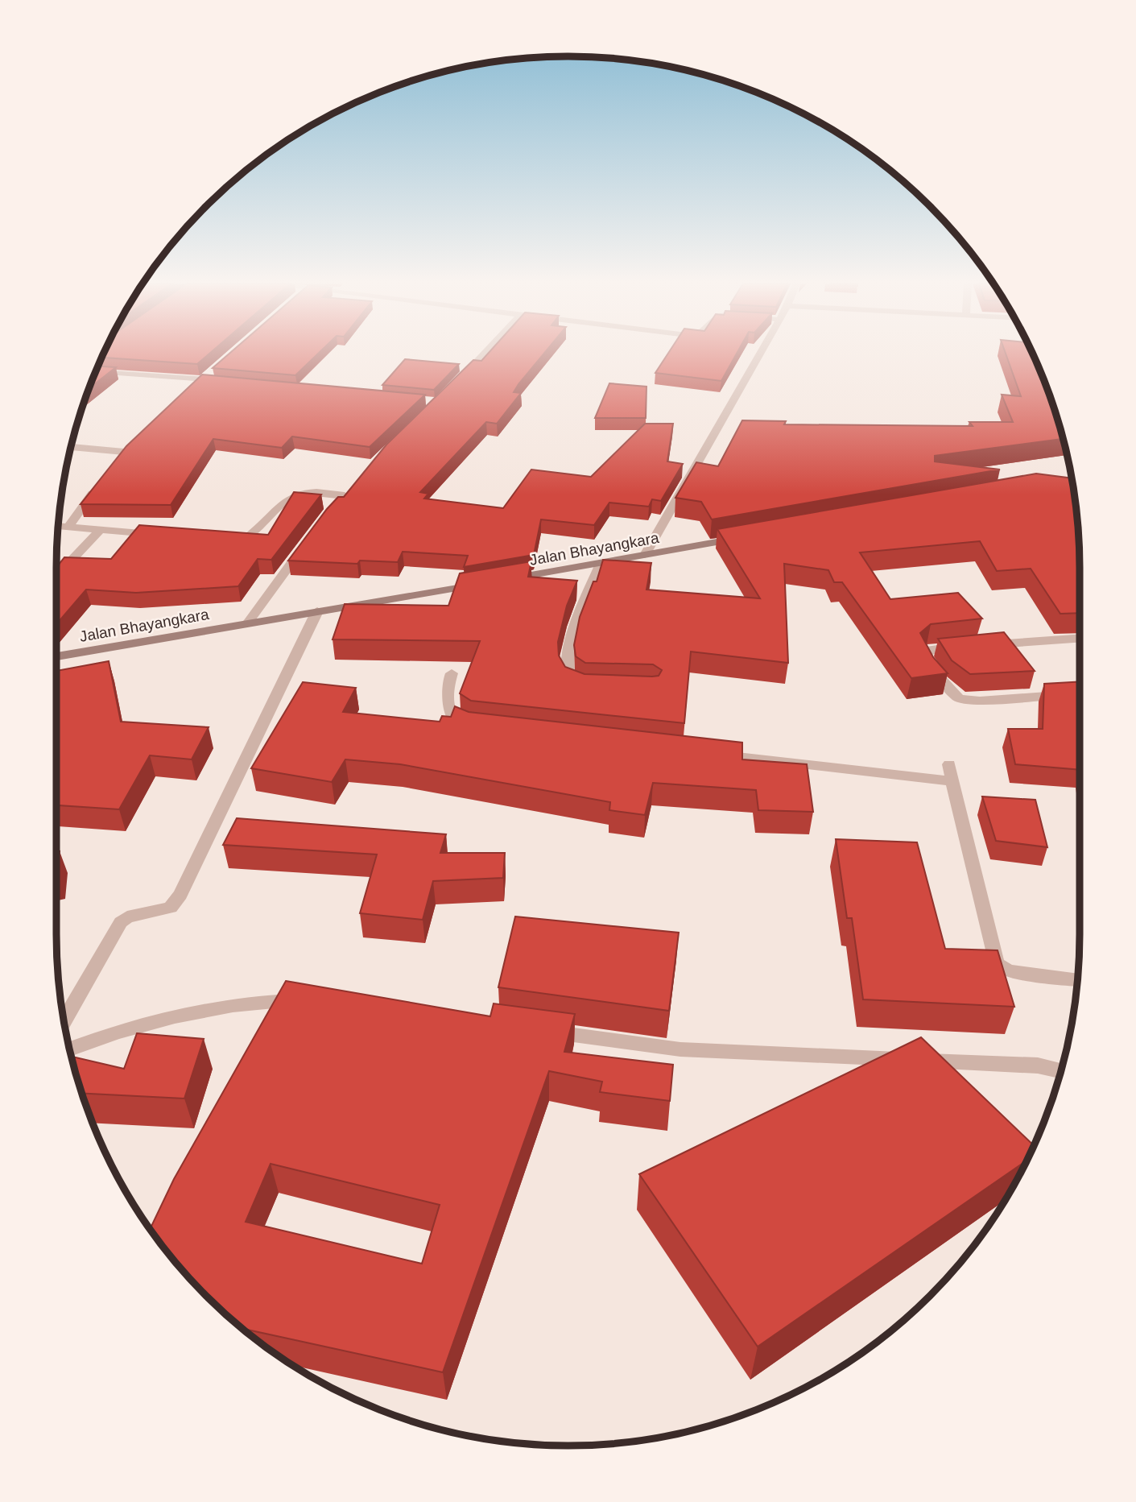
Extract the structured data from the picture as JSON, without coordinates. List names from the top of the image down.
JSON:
{
  "streets": {
    "street": ["Jalan Bhayangkara"]
  }
}
